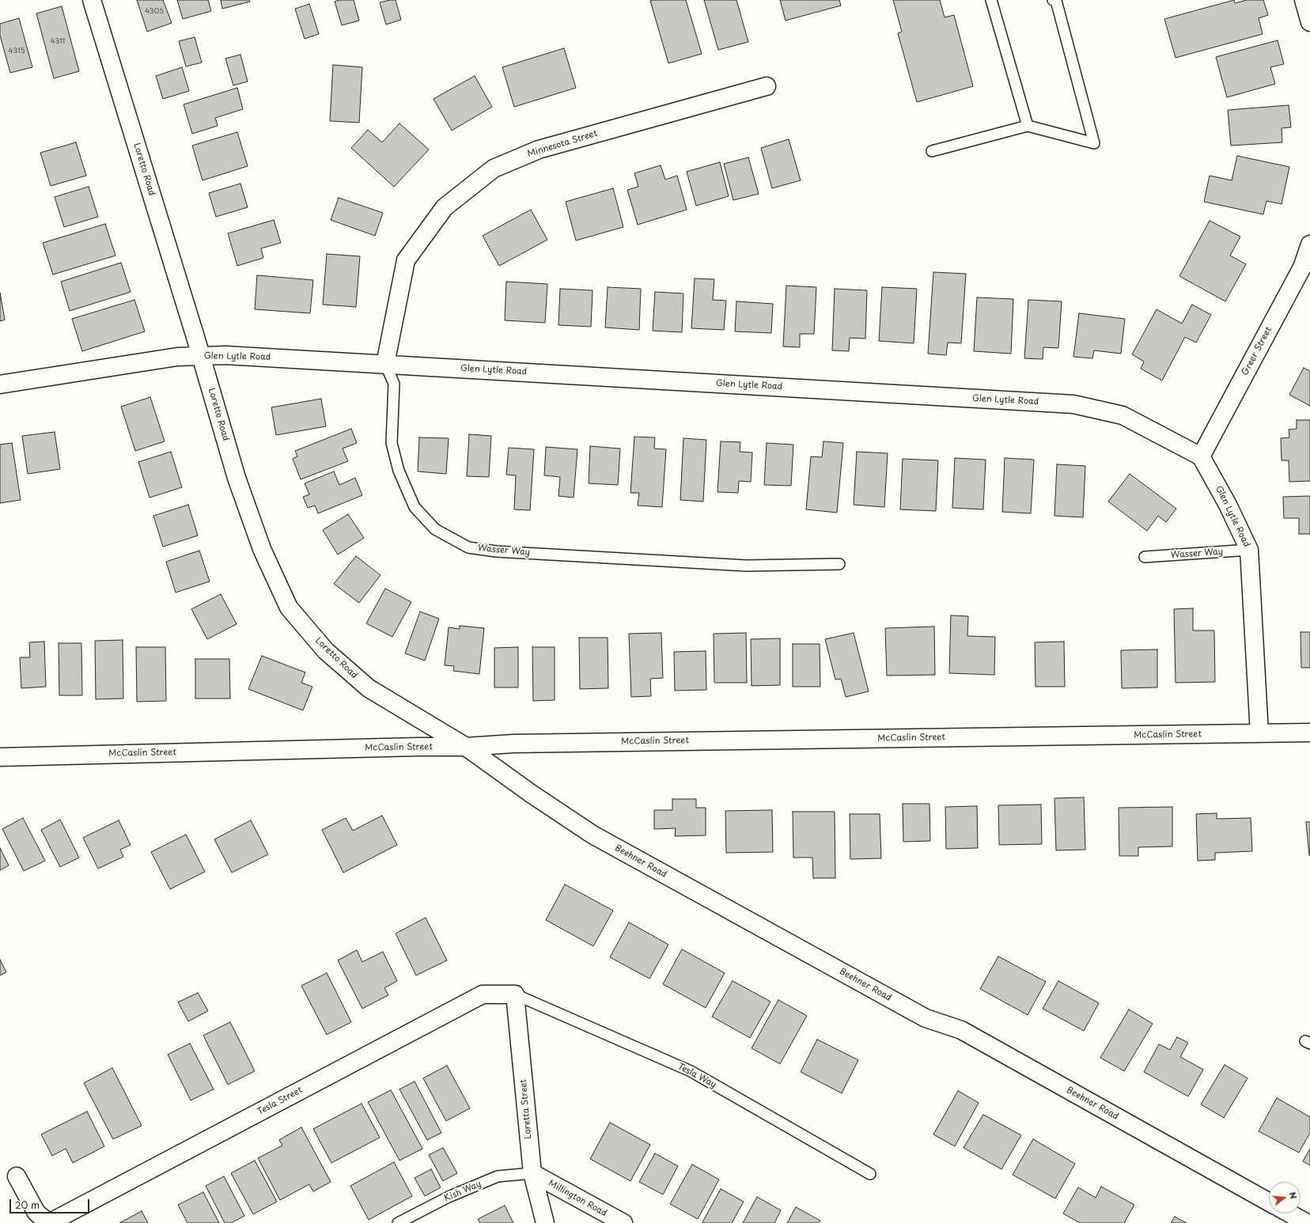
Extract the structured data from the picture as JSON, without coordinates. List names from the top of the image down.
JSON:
{
  "streets": {
    "street": [
      "Minnesota Street",
      "Loretto Road",
      "Greer Street",
      "Glen Lytle Road",
      "McCaslin Street",
      "Beehner Road",
      "Tesla Street",
      "Loretta Street",
      "Millington Road"
    ],
    "lane": ["Wasser Way", "Tesla Way", "Kish Way"]
  },
  "crossings": [
    ["Minnesota Street", "Glen Lytle Road"],
    ["Minnesota Street", "Wasser Way"],
    ["Loretto Road", "Glen Lytle Road"],
    ["Loretto Road", "McCaslin Street"],
    ["Loretto Road", "Beehner Road"],
    ["Greer Street", "Glen Lytle Road"],
    ["Glen Lytle Road", "Wasser Way"],
    ["Glen Lytle Road", "McCaslin Street"],
    ["McCaslin Street", "Beehner Road"],
    ["Tesla Way", "Tesla Street"],
    ["Tesla Way", "Loretta Street"],
    ["Tesla Street", "Loretta Street"],
    ["Loretta Street", "Kish Way"],
    ["Loretta Street", "Millington Road"],
    ["Kish Way", "Millington Road"]
  ],
  "house_numbers": ["4305", "4311", "4315"],
  "scale_bar": "20 m",
  "north": "right"
}
